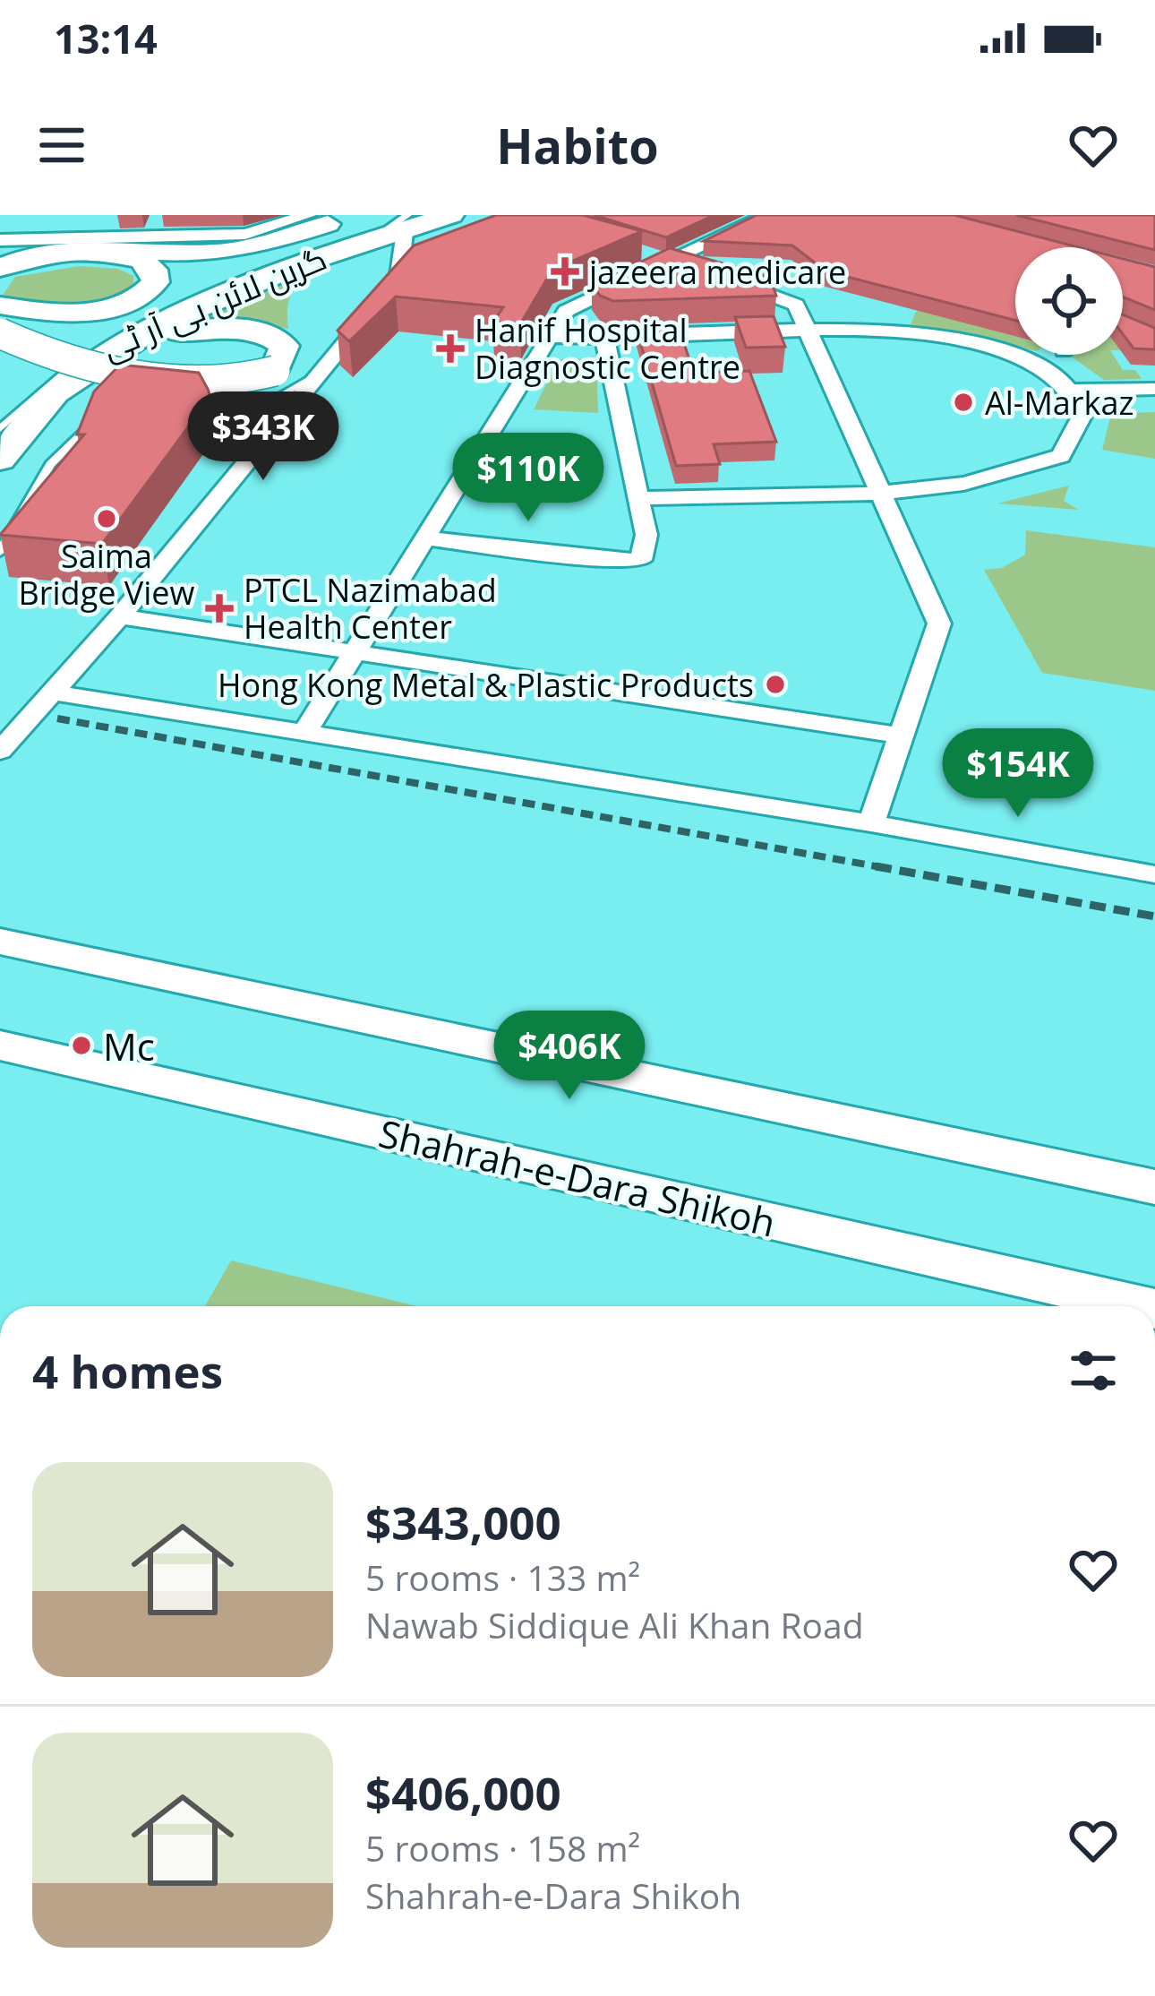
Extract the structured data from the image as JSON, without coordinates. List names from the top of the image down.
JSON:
{
  "streets": {
    "street": ["Shahrah-e-Dara Shikoh"],
    "lane": ["گرین لائن بی آر ٹی"]
  },
  "places": {
    "health": ["jazeera medicare", "Hanif Hospital Diagnostic Centre", "PTCL Nazimabad Health Center"],
    "other": [
      "Al-Markaz",
      "Saima Bridge View",
      "Hong Kong Metal & Plastic Products",
      "Mc"
    ]
  },
  "page": {
    "status": "13:14",
    "header": "Habito",
    "price": [
      "$343K",
      "$110K",
      "$154K",
      "$406K"
    ],
    "heading": "4 homes",
    "list": [
      {
        "name": "$343,000",
        "note": "5 rooms · 133 m² · Nawab Siddique Ali Khan Road"
      },
      {
        "name": "$406,000",
        "note": "5 rooms · 158 m² · Shahrah-e-Dara Shikoh"
      }
    ]
  }
}
